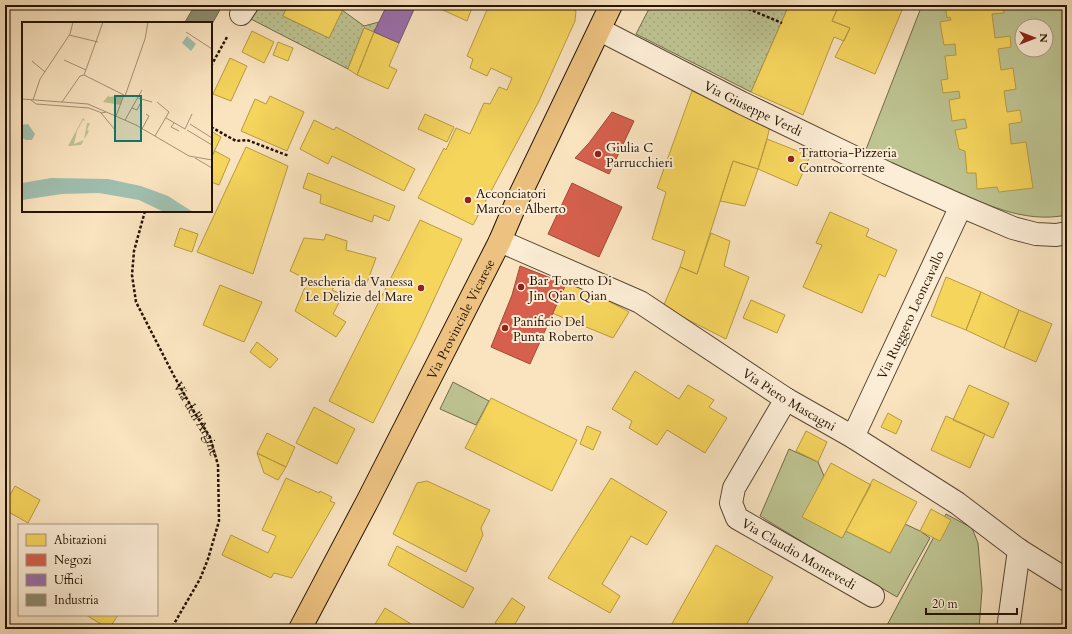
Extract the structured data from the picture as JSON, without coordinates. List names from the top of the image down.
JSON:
{
  "streets": {
    "main road": ["Via Provinciale Vicarese"],
    "street": [
      "Via Giuseppe Verdi",
      "Via Ruggero Leoncavallo",
      "Via Piero Mascagni",
      "Via Claudio Montevedi"
    ],
    "path": ["Via dell'Argine"]
  },
  "crossings": [
    ["Via Giuseppe Verdi", "Via Ruggero Leoncavallo"],
    ["Via Giuseppe Verdi", "Via Provinciale Vicarese"],
    ["Via Ruggero Leoncavallo", "Via Piero Mascagni"],
    ["Via Provinciale Vicarese", "Via Piero Mascagni"],
    ["Via Piero Mascagni", "Via Claudio Montevedi"]
  ],
  "places": [
    "Giulia C Parrucchieri",
    "Trattoria-Pizzeria Controcorrente",
    "Acconciatori Marco e Alberto",
    "Bar Toretto Di Jin Qian Qian",
    "Pescheria da Vanessa Le Delizie del Mare",
    "Panificio Del Punta Roberto"
  ],
  "legend": [
    "Abitazioni",
    "Negozi",
    "Uffici",
    "Industria"
  ],
  "scale_bar": "20 m",
  "north": "right"
}
